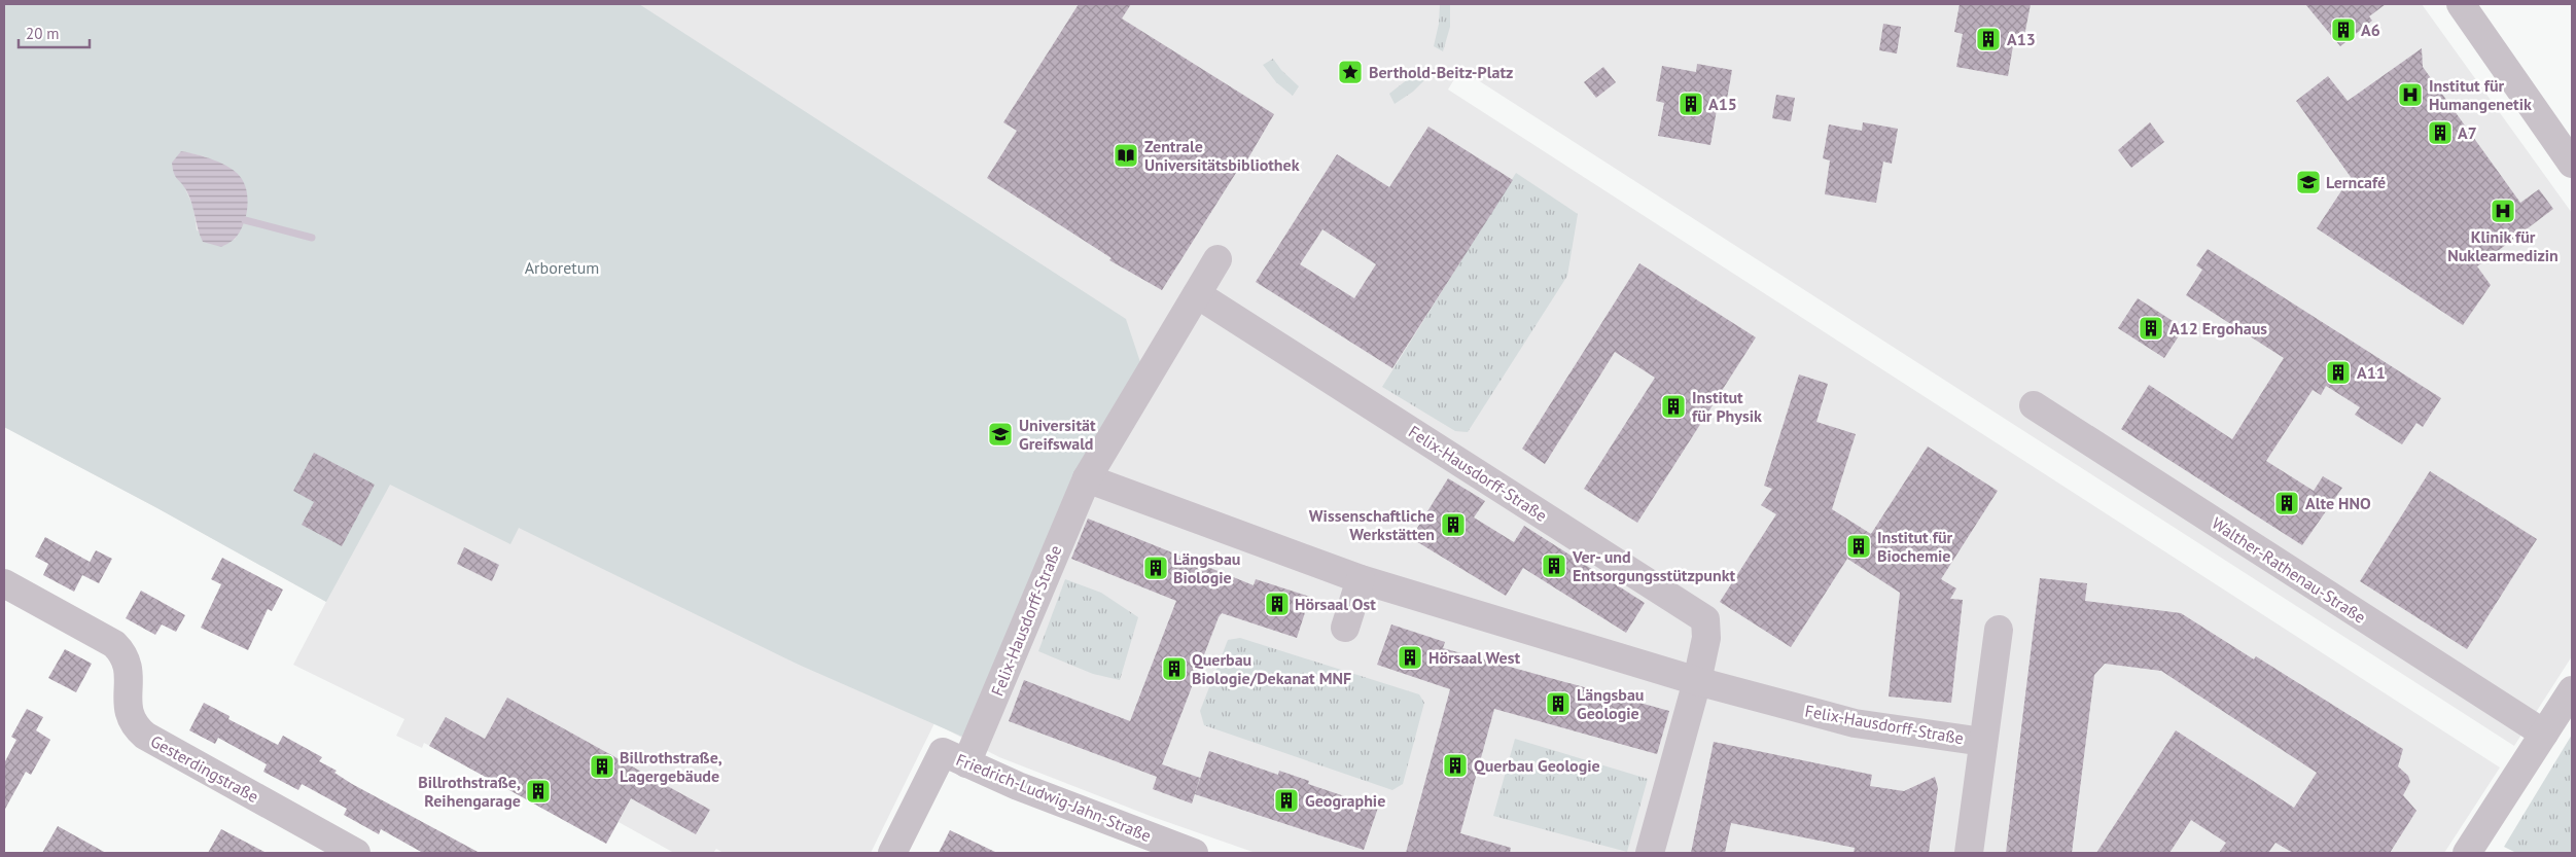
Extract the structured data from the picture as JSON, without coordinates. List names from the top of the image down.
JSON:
{
  "streets": {
    "street": [
      "Felix-Hausdorff-Straße",
      "Walther-Rathenau-Straße",
      "Gesterdingstraße",
      "Friedrich-Ludwig-Jahn-Straße"
    ]
  },
  "crossings": [
    ["Felix-Hausdorff-Straße", "Friedrich-Ludwig-Jahn-Straße"]
  ],
  "parks": ["Arboretum"],
  "places": {
    "building": [
      "A6",
      "A13",
      "A15",
      "A7",
      "A12 Ergohaus",
      "A11",
      "Institut für Physik",
      "Alte HNO",
      "Wissenschaftliche Werkstätten",
      "Institut für Biochemie",
      "Ver- und Entsorgungsstützpunkt",
      "Längsbau Biologie",
      "Hörsaal Ost",
      "Hörsaal West",
      "Querbau Biologie/Dekanat MNF",
      "Längsbau Geologie",
      "Querbau Geologie",
      "Billrothstraße, Lagergebäude",
      "Billrothstraße, Reihengarage",
      "Geographie"
    ],
    "place": ["Berthold-Beitz-Platz"],
    "hospital": ["Institut für Humangenetik", "Klinik für Nuklearmedizin"],
    "library": ["Zentrale Universitätsbibliothek"],
    "school or university": ["Lerncafé", "Universität Greifswald"]
  },
  "scale_bar": "20 m"
}
